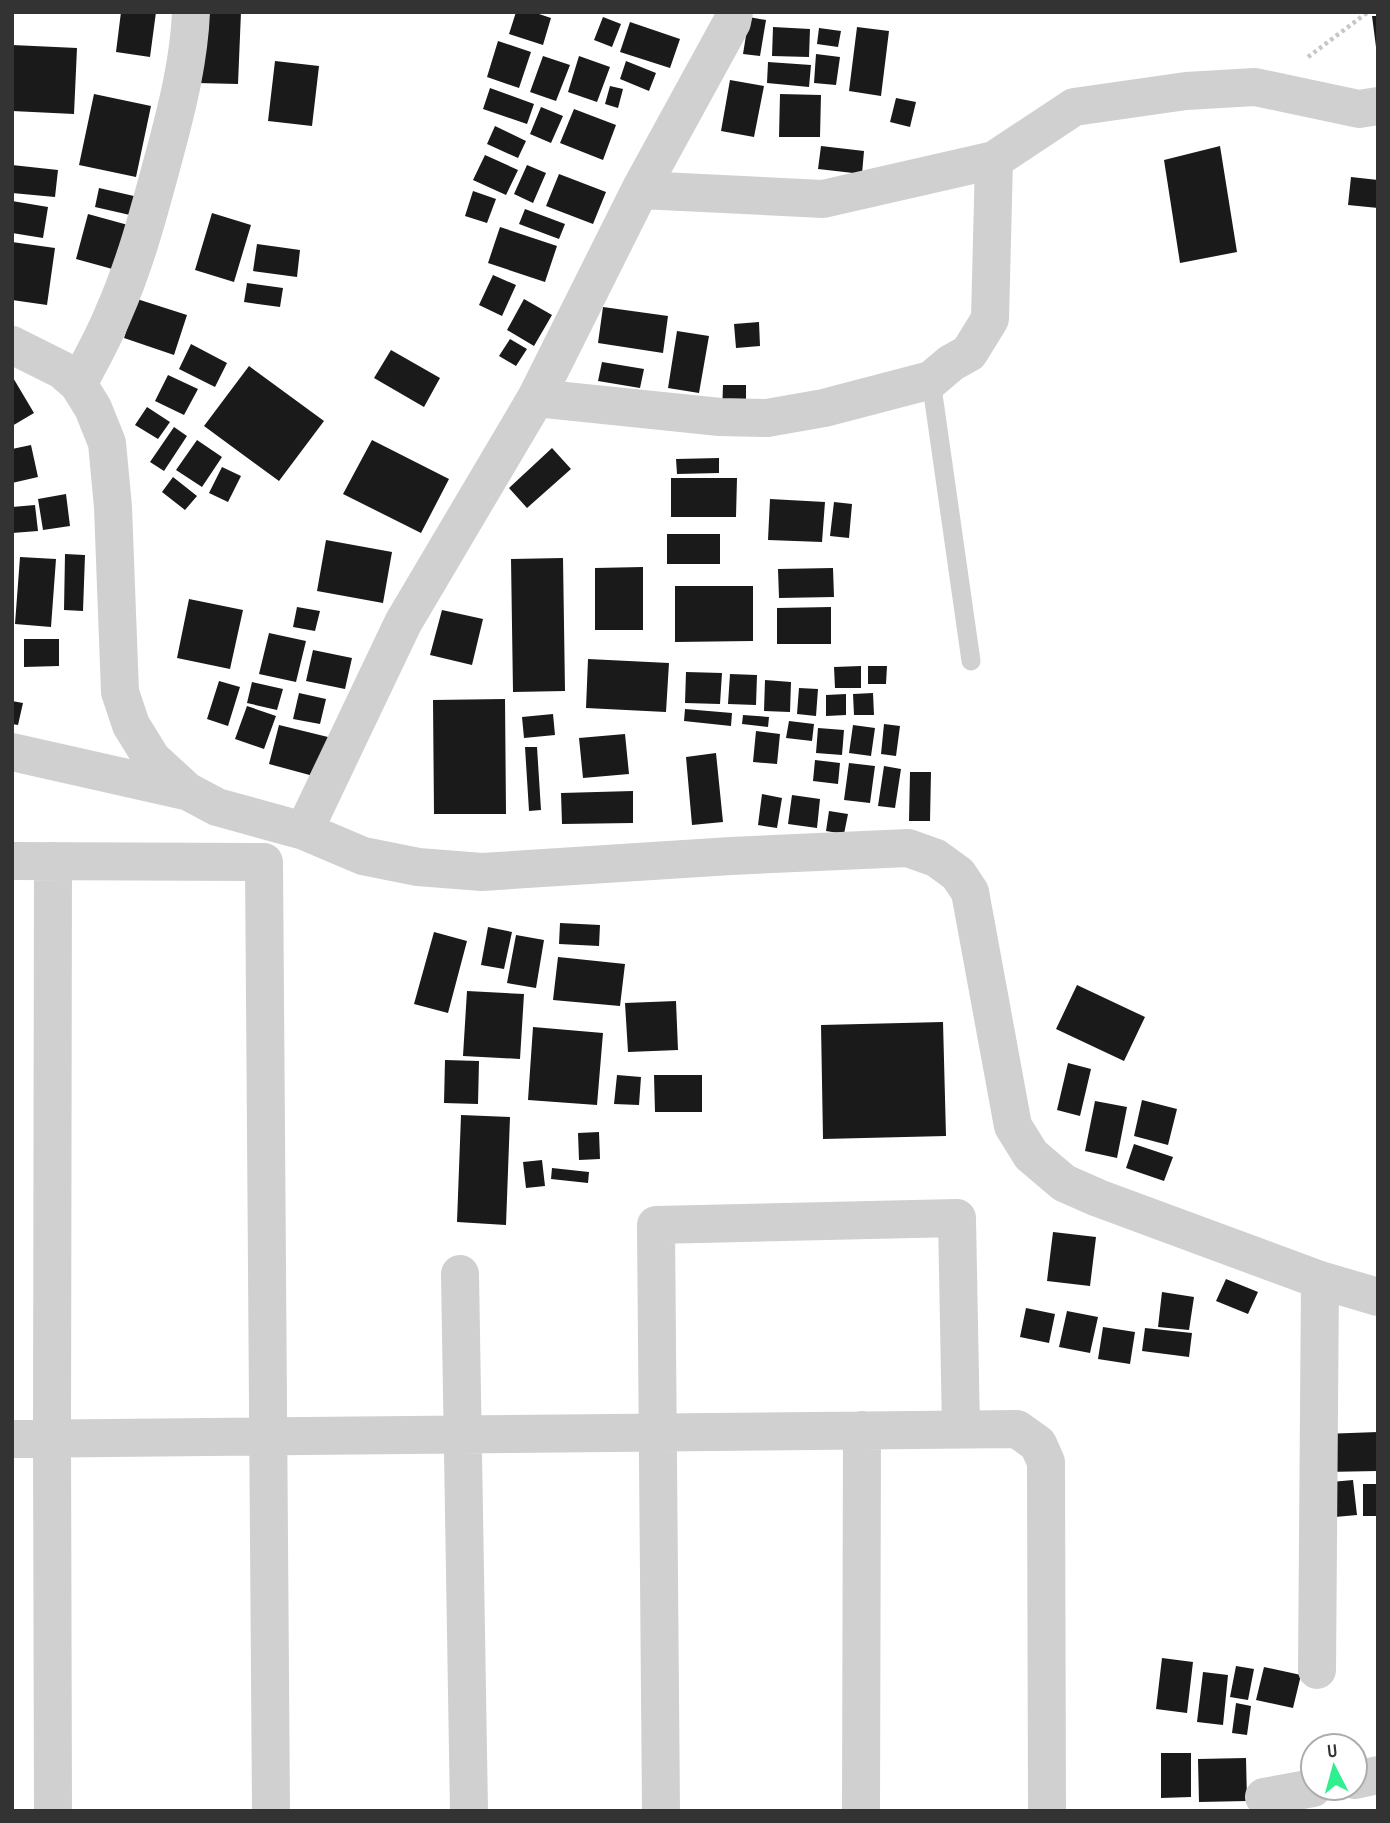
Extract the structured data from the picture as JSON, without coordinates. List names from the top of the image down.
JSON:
{
  "north": "top"
}
